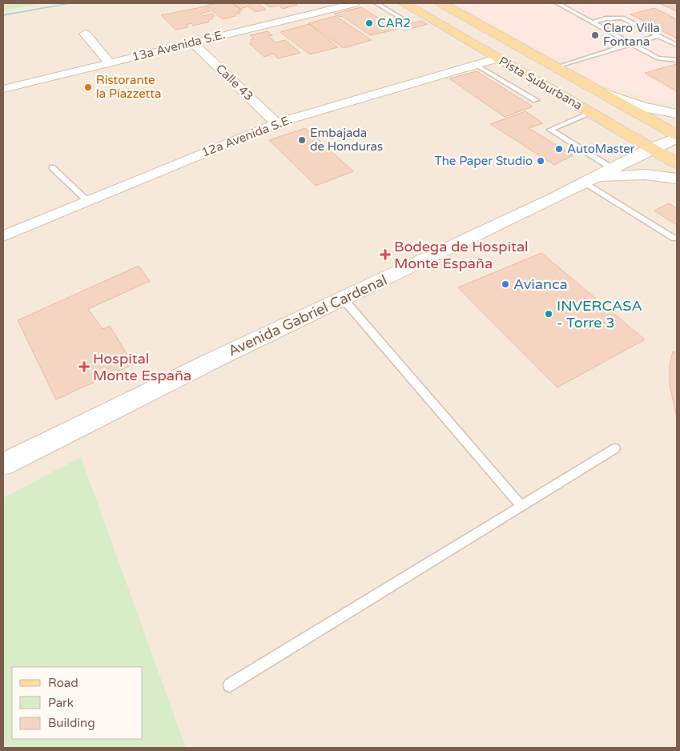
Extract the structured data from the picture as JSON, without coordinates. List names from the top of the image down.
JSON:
{
  "streets": {
    "main road": ["Pista Suburbana"],
    "street": [
      "13a Avenida S.E.",
      "Calle 43",
      "12a Avenida S.E.",
      "Avenida Gabriel Cardenal"
    ]
  },
  "crossings": [
    ["13a Avenida S.E.", "Calle 43"],
    ["Calle 43", "12a Avenida S.E."],
    ["Pista Suburbana", "12a Avenida S.E."],
    ["Pista Suburbana", "Avenida Gabriel Cardenal"]
  ],
  "places": {
    "other": [
      "CAR2",
      "Claro Villa Fontana",
      "Ristorante la Piazzetta",
      "Embajada de Honduras",
      "AutoMaster",
      "The Paper Studio",
      "Avianca",
      "INVERCASA - Torre 3"
    ],
    "health": ["Bodega de Hospital Monte España", "Hospital Monte España"]
  },
  "legend": ["Road", "Park", "Building"]
}
